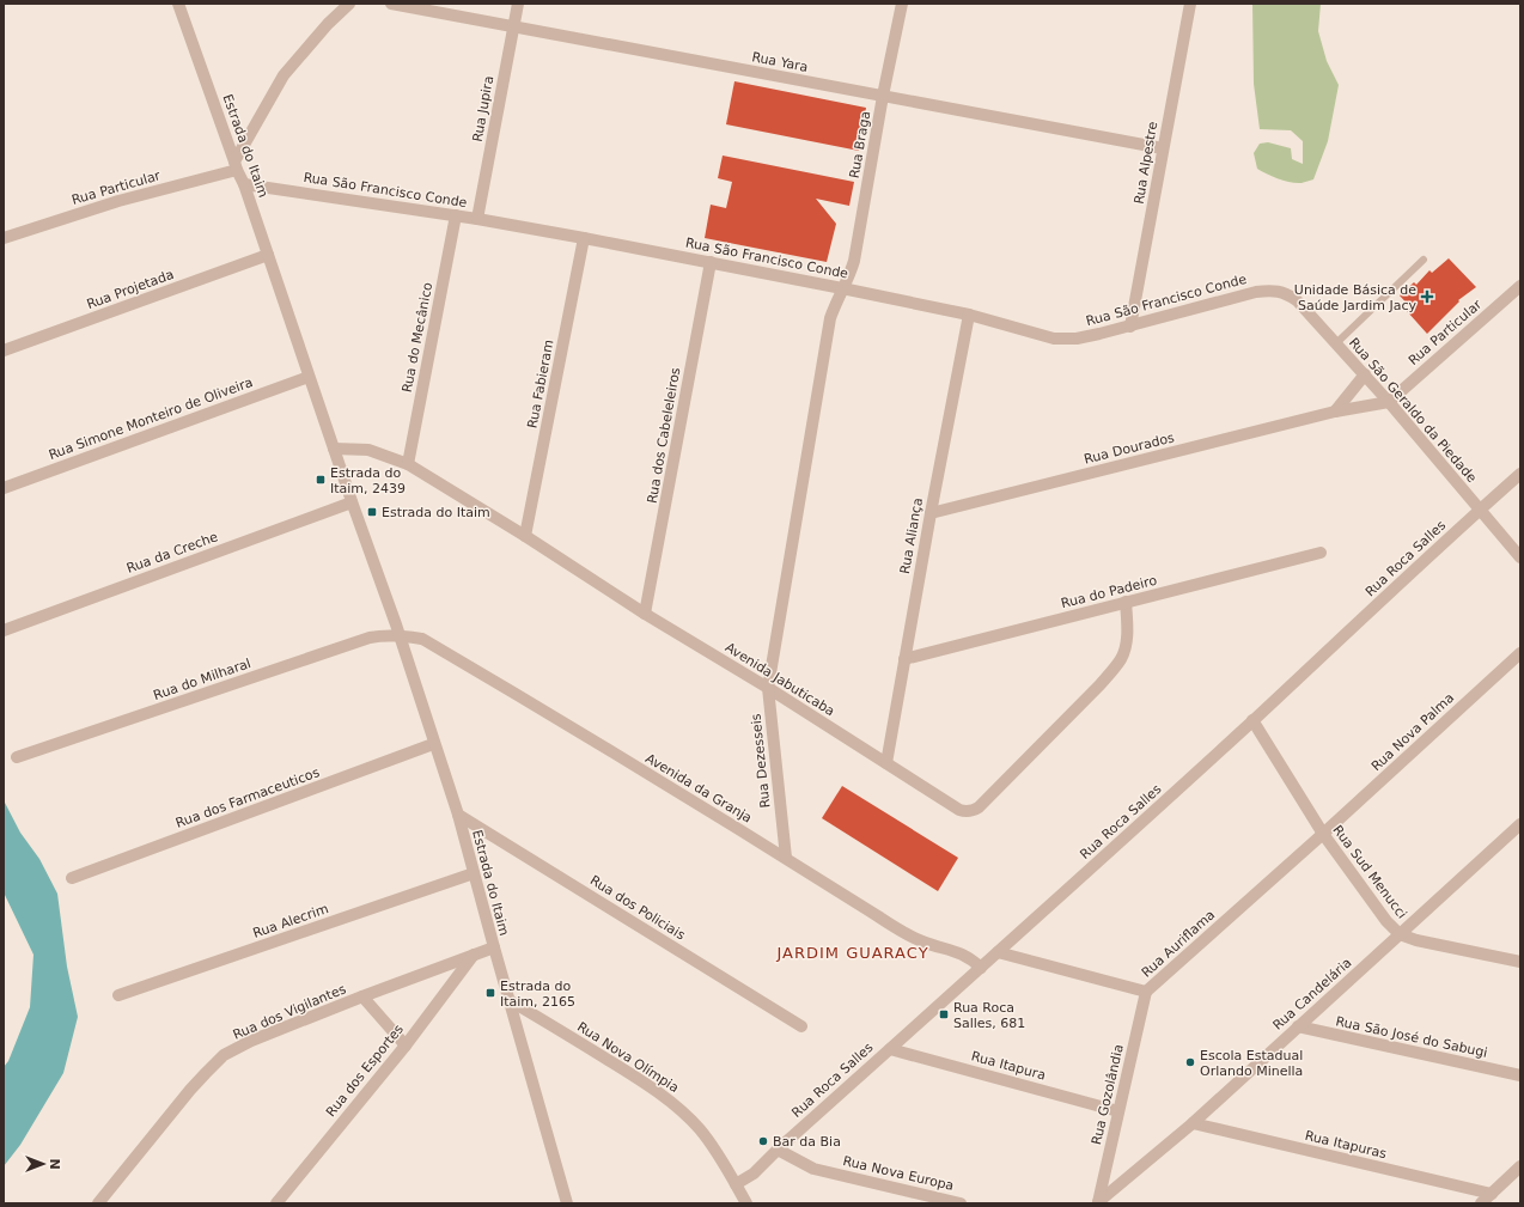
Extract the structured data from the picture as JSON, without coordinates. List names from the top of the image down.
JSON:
{
  "streets": {
    "street": [
      "Rua Yara",
      "Rua Jupira",
      "Rua Braga",
      "Estrada do Itaim",
      "Rua Alpestre",
      "Rua Particular",
      "Rua São Francisco Conde",
      "Rua Projetada",
      "Rua do Mecânico",
      "Rua Fabieram",
      "Rua São Geraldo da Piedade",
      "Rua Simone Monteiro de Oliveira",
      "Rua dos Cabeleleiros",
      "Rua Dourados",
      "Rua Aliança",
      "Rua da Creche",
      "Rua Roca Salles",
      "Rua do Padeiro",
      "Rua do Milharal",
      "Avenida Jabuticaba",
      "Rua Nova Palma",
      "Rua Dezesseis",
      "Avenida da Granja",
      "Rua dos Farmaceuticos",
      "Rua Sud Menucci",
      "Rua dos Policiais",
      "Rua Alecrim",
      "Rua Auriflama",
      "Rua Candelária",
      "Rua dos Vigilantes",
      "Rua São José do Sabugi",
      "Rua Nova Olímpia",
      "Rua Itapura",
      "Rua dos Esportes",
      "Rua Gozolândia",
      "Rua Itapuras",
      "Rua Nova Europa"
    ]
  },
  "crossings": [
    ["Rua Yara", "Rua Jupira"],
    ["Rua Yara", "Rua Braga"],
    ["Rua Yara", "Rua Alpestre"],
    ["Rua Jupira", "Rua São Francisco Conde"],
    ["Rua Braga", "Rua São Francisco Conde"],
    ["Estrada do Itaim", "Rua Particular"],
    ["Estrada do Itaim", "Rua São Francisco Conde"],
    ["Estrada do Itaim", "Rua Projetada"],
    ["Estrada do Itaim", "Rua Simone Monteiro de Oliveira"],
    ["Estrada do Itaim", "Rua da Creche"],
    ["Estrada do Itaim", "Rua do Milharal"],
    ["Estrada do Itaim", "Avenida Jabuticaba"],
    ["Estrada do Itaim", "Avenida da Granja"],
    ["Estrada do Itaim", "Rua dos Farmaceuticos"],
    ["Estrada do Itaim", "Rua dos Policiais"],
    ["Estrada do Itaim", "Rua Alecrim"],
    ["Estrada do Itaim", "Rua dos Vigilantes"],
    ["Estrada do Itaim", "Rua Nova Olímpia"],
    ["Rua Alpestre", "Rua São Francisco Conde"],
    ["Rua Particular", "Rua São Geraldo da Piedade"],
    ["Rua Particular", "Rua Dourados"],
    ["Rua São Francisco Conde", "Rua do Mecânico"],
    ["Rua São Francisco Conde", "Rua Fabieram"],
    ["Rua São Francisco Conde", "Rua São Geraldo da Piedade"],
    ["Rua São Francisco Conde", "Rua dos Cabeleleiros"],
    ["Rua São Francisco Conde", "Rua Aliança"],
    ["Rua do Mecânico", "Avenida Jabuticaba"],
    ["Rua Fabieram", "Avenida Jabuticaba"],
    ["Rua São Geraldo da Piedade", "Rua Dourados"],
    ["Rua São Geraldo da Piedade", "Rua Roca Salles"],
    ["Rua dos Cabeleleiros", "Avenida Jabuticaba"],
    ["Rua Dourados", "Rua Aliança"],
    ["Rua Aliança", "Rua do Padeiro"],
    ["Rua Aliança", "Avenida Jabuticaba"],
    ["Rua Roca Salles", "Avenida da Granja"],
    ["Rua Roca Salles", "Rua Sud Menucci"],
    ["Rua Roca Salles", "Rua Auriflama"],
    ["Rua Roca Salles", "Rua Nova Olímpia"],
    ["Rua Roca Salles", "Rua Itapura"],
    ["Rua Roca Salles", "Rua Nova Europa"],
    ["Rua do Padeiro", "Avenida Jabuticaba"],
    ["Rua do Milharal", "Avenida da Granja"],
    ["Avenida Jabuticaba", "Rua Dezesseis"],
    ["Rua Nova Palma", "Rua Sud Menucci"],
    ["Rua Nova Palma", "Rua Auriflama"],
    ["Rua Dezesseis", "Avenida da Granja"],
    ["Rua Sud Menucci", "Rua Auriflama"],
    ["Rua Sud Menucci", "Rua Candelária"],
    ["Rua Auriflama", "Rua Gozolândia"],
    ["Rua Candelária", "Rua São José do Sabugi"],
    ["Rua Candelária", "Rua Gozolândia"],
    ["Rua Candelária", "Rua Itapuras"],
    ["Rua dos Vigilantes", "Rua dos Esportes"],
    ["Rua Itapura", "Rua Gozolândia"]
  ],
  "districts": ["JARDIM GUARACY"],
  "places": {
    "health": ["Unidade Básica de Saúde Jardim Jacy"],
    "transit": [
      "Estrada do Itaim, 2439",
      "Estrada do Itaim",
      "Estrada do Itaim, 2165",
      "Rua Roca Salles, 681"
    ],
    "other": ["Escola Estadual Orlando Minella", "Bar da Bia"]
  },
  "north": "right"
}
